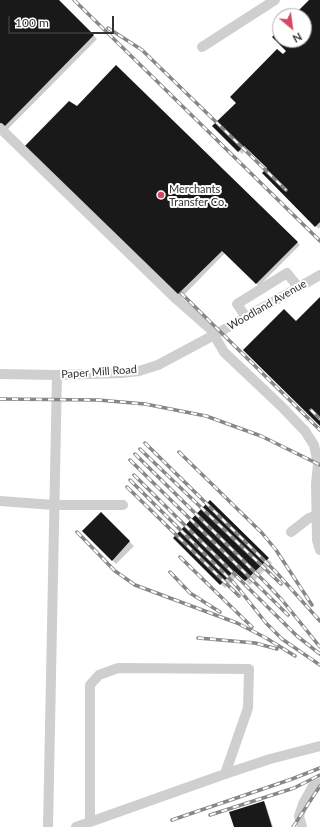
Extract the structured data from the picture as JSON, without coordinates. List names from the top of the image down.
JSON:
{
  "streets": {
    "street": ["Woodland Avenue", "Paper Mill Road"]
  },
  "crossings": [
    ["Woodland Avenue", "Paper Mill Road"]
  ],
  "places": ["Merchants Transfer Co."],
  "scale_bar": "100 m",
  "north": "bottom right"
}
